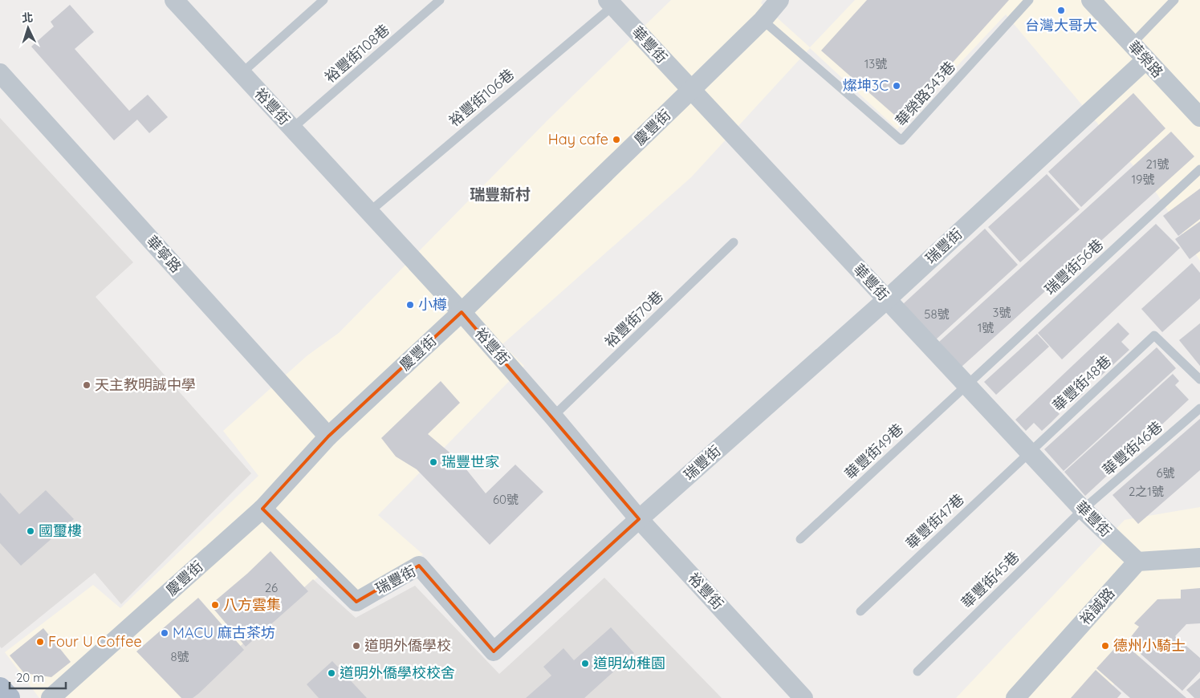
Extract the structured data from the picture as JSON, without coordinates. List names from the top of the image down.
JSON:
{
  "streets": {
    "street": [
      "華豐街",
      "華榮路",
      "裕豐街",
      "慶豐街",
      "瑞豐街",
      "華寧路",
      "裕誠路"
    ],
    "lane": [
      "裕豐街108巷",
      "華榮路343巷",
      "裕豐街106巷",
      "瑞豐街56巷",
      "裕豐街70巷",
      "華豐街48巷",
      "華豐街46巷",
      "華豐街49巷",
      "華豐街47巷",
      "華豐街45巷"
    ]
  },
  "crossings": [
    ["華豐街", "裕豐街106巷"],
    ["華豐街", "慶豐街"],
    ["華豐街", "瑞豐街"],
    ["華豐街", "瑞豐街56巷"],
    ["華豐街", "華豐街48巷"],
    ["華豐街", "華豐街46巷"],
    ["華豐街", "華豐街49巷"],
    ["華豐街", "華豐街47巷"],
    ["華豐街", "華豐街45巷"],
    ["華豐街", "裕誠路"],
    ["裕豐街108巷", "裕豐街"],
    ["華榮路", "瑞豐街"],
    ["華榮路343巷", "慶豐街"],
    ["裕豐街106巷", "裕豐街"],
    ["裕豐街", "慶豐街"],
    ["裕豐街", "瑞豐街"],
    ["裕豐街", "裕豐街70巷"],
    ["慶豐街", "瑞豐街"],
    ["慶豐街", "華寧路"],
    ["瑞豐街56巷", "華豐街49巷"],
    ["華豐街48巷", "華豐街47巷"],
    ["華豐街46巷", "華豐街45巷"]
  ],
  "districts": ["瑞豐新村"],
  "places": [
    "台灣大哥大",
    "燦坤3C",
    "Hay cafe",
    "小樽",
    "天主教明誠中學",
    "瑞豐世家",
    "國璽樓",
    "八方雲集",
    "MACU 麻古茶坊",
    "Four U Coffee",
    "道明外僑學校",
    "德州小騎士",
    "道明幼稚園",
    "道明外僑學校校舍"
  ],
  "house_numbers": [
    "13號",
    "21號",
    "19號",
    "3號",
    "58號",
    "1號",
    "6號",
    "2之1號",
    "60號",
    "26",
    "8號"
  ],
  "scale_bar": "20 m",
  "north": "top"
}
